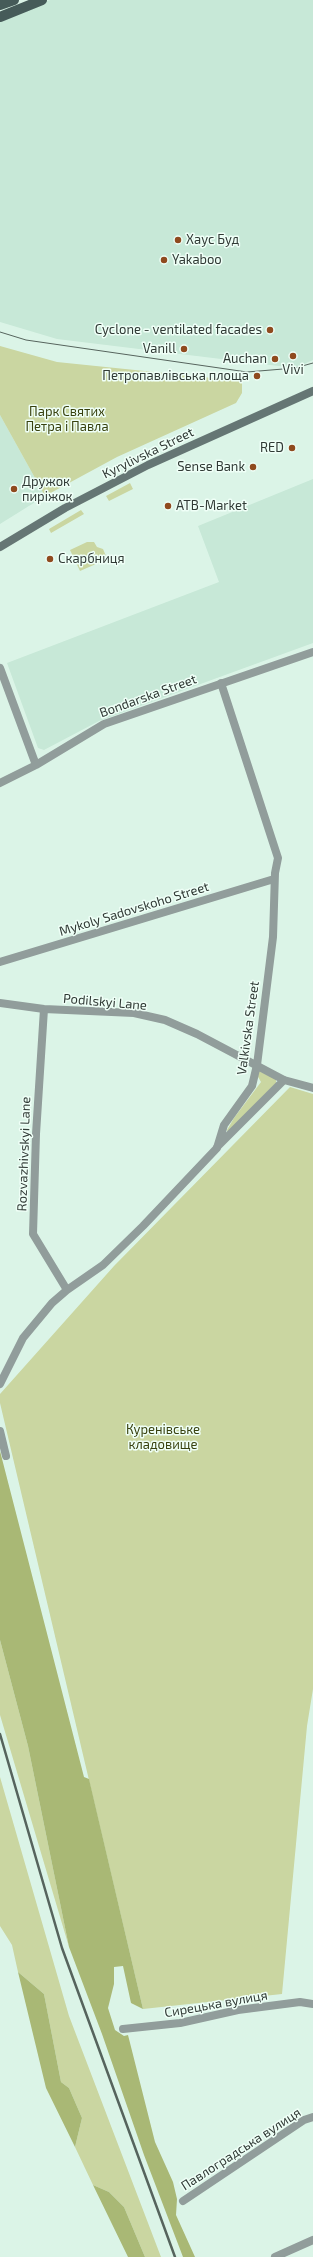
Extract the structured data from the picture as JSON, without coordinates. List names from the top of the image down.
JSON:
{
  "streets": {
    "main road": ["Kyrylivska Street"],
    "street": [
      "Bondarska Street",
      "Mykoly Sadovskoho Street",
      "Podilskyi Lane",
      "Valkivska Street",
      "Rozvazhivskyi Lane",
      "Сирецька вулиця",
      "Павлоградська вулиця"
    ]
  },
  "crossings": [
    ["Bondarska Street", "Valkivska Street"],
    ["Mykoly Sadovskoho Street", "Valkivska Street"],
    ["Podilskyi Lane", "Valkivska Street"],
    ["Podilskyi Lane", "Rozvazhivskyi Lane"],
    ["Valkivska Street", "Rozvazhivskyi Lane"]
  ],
  "parks": ["Парк Святих Петра і Павла", "Куренівське кладовище"],
  "places": [
    "Хаус Буд",
    "Yakaboo",
    "Cyclone - ventilated facades",
    "Vanill",
    "Vivi",
    "Auchan",
    "Петропавлівська площа",
    "RED",
    "Sense Bank",
    "Дружок пиріжок",
    "ATB-Market",
    "Скарбниця"
  ]
}
